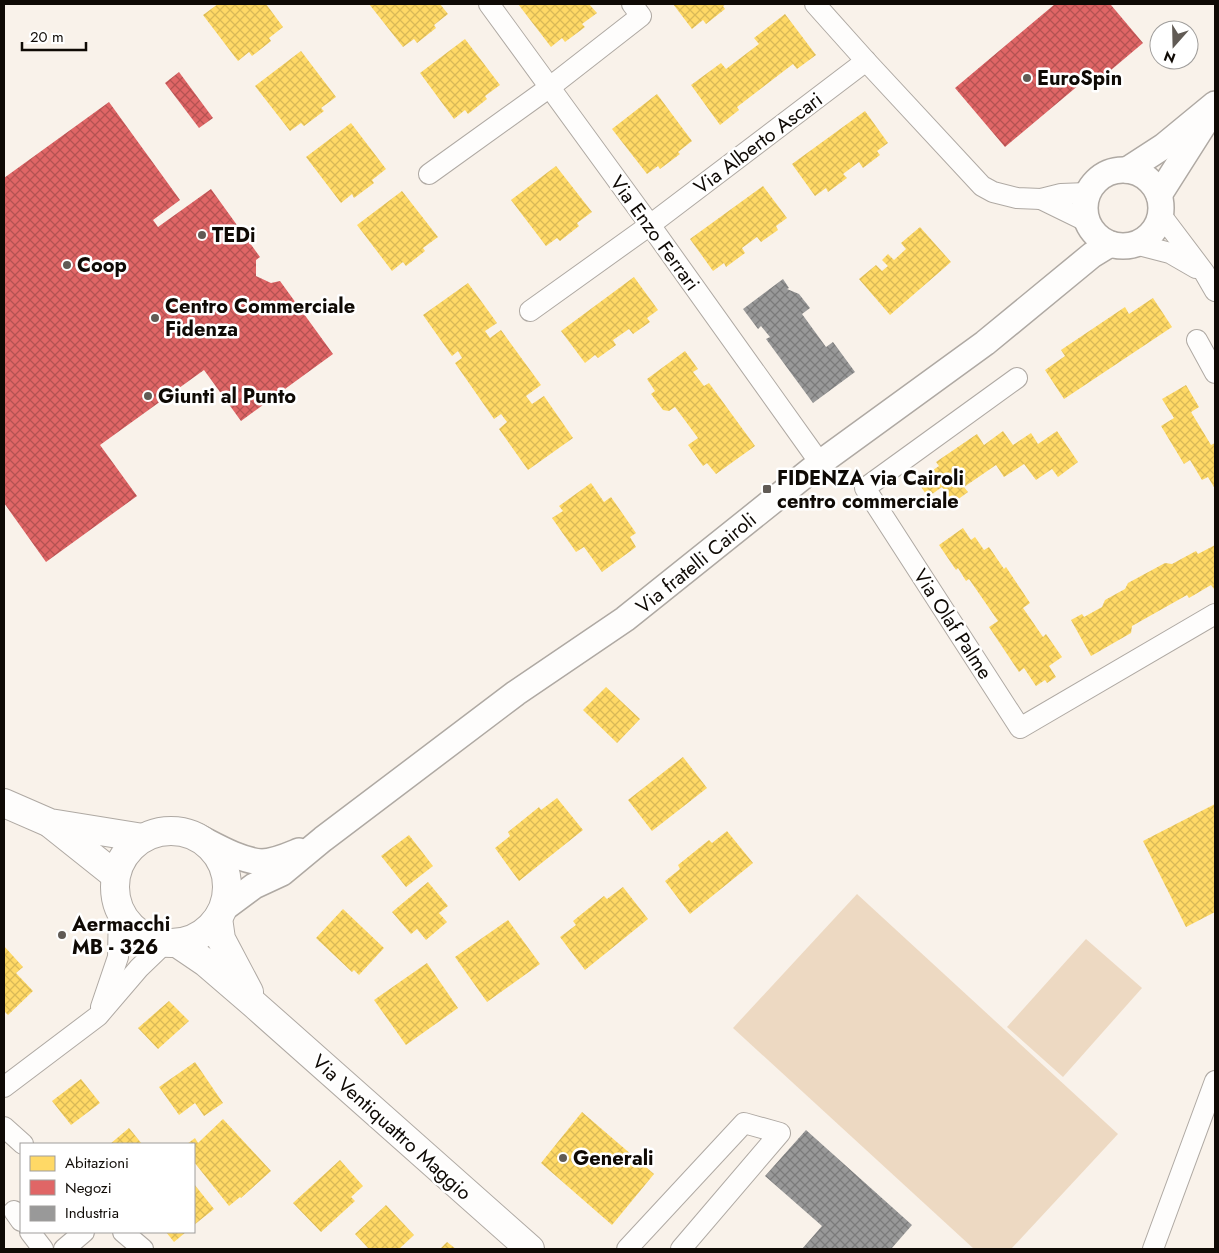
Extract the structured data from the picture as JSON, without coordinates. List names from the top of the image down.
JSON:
{
  "streets": {
    "main road": ["Via Ventiquattro Maggio"],
    "street": [
      "Via Alberto Ascari",
      "Via Enzo Ferrari",
      "Via fratelli Cairoli",
      "Via Olaf Palme"
    ]
  },
  "crossings": [
    ["Via Alberto Ascari", "Via Enzo Ferrari"],
    ["Via Enzo Ferrari", "Via fratelli Cairoli"],
    ["Via fratelli Cairoli", "Via Ventiquattro Maggio"]
  ],
  "places": {
    "other": [
      "EuroSpin",
      "TEDi",
      "Coop",
      "Centro Commerciale Fidenza",
      "Giunti al Punto",
      "Aermacchi MB - 326",
      "Generali"
    ],
    "transit": ["FIDENZA via Cairoli centro commerciale"]
  },
  "legend": ["Abitazioni", "Negozi", "Industria"],
  "scale_bar": "20 m",
  "north": "bottom"
}
